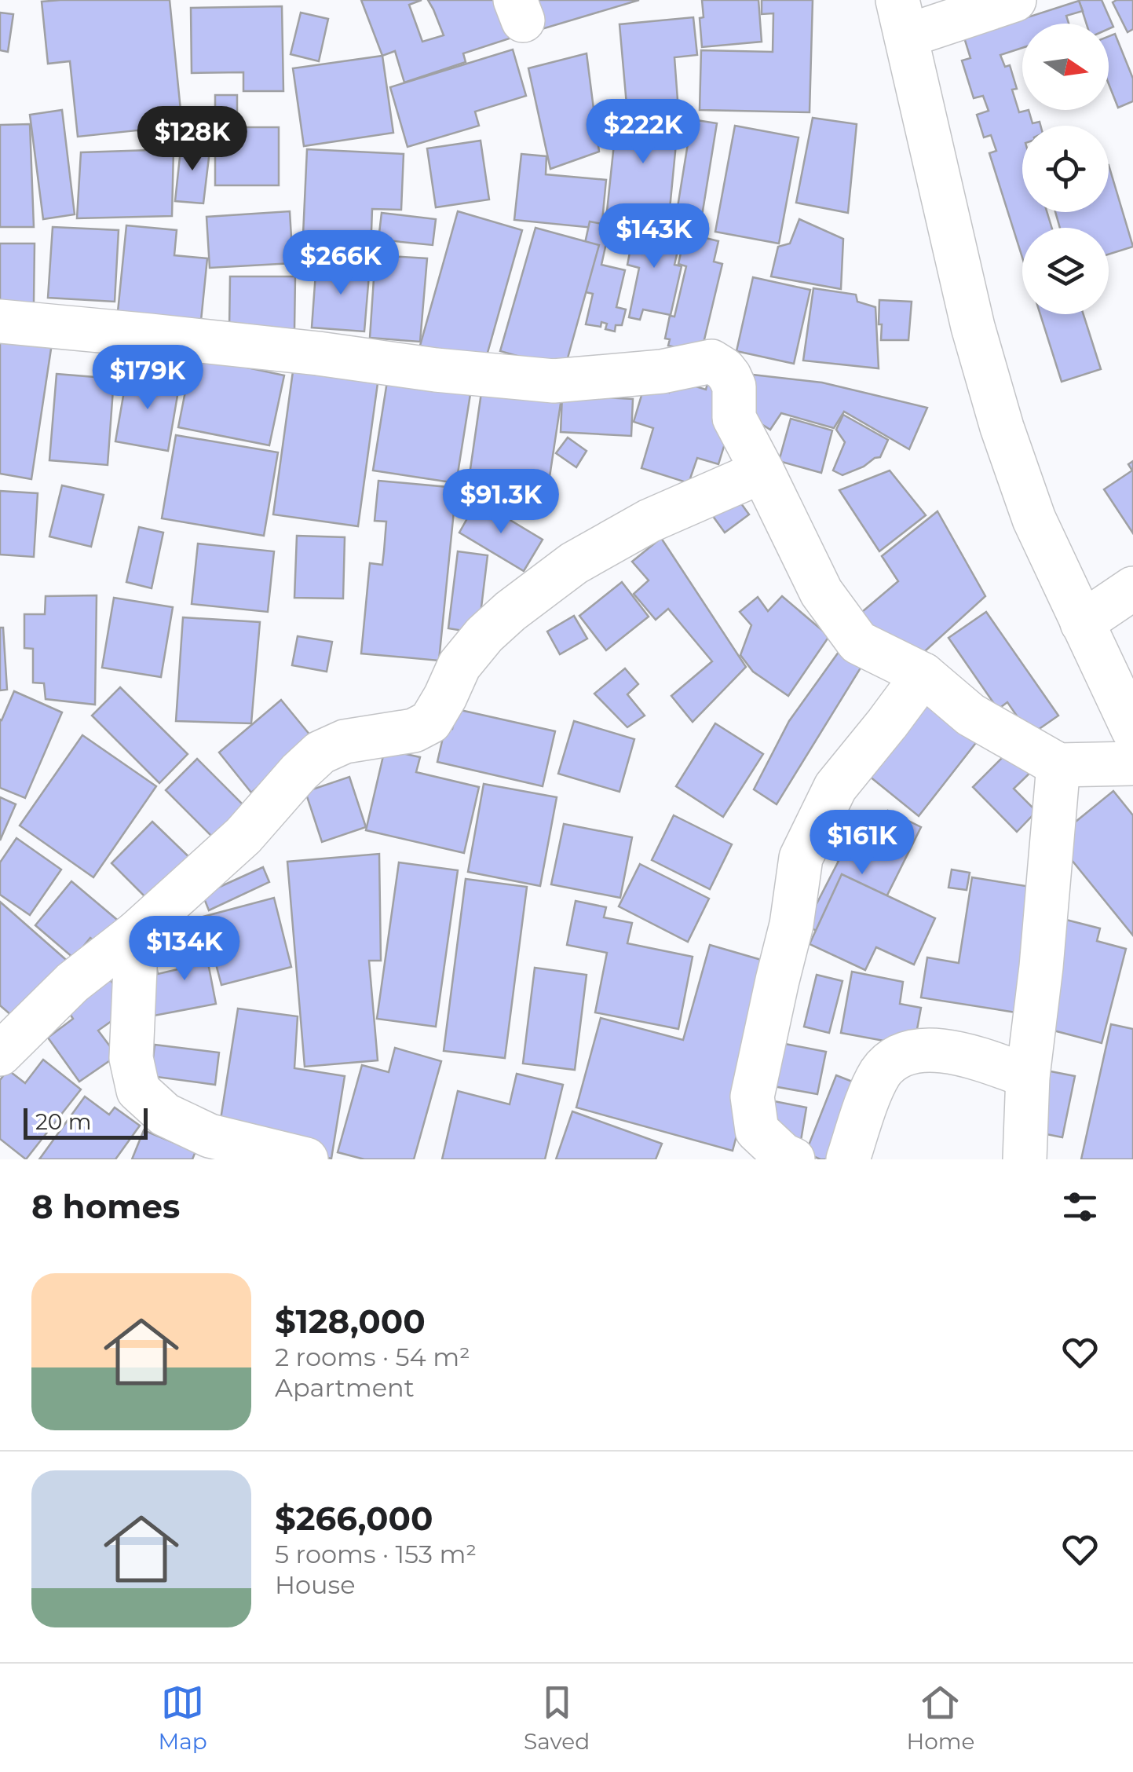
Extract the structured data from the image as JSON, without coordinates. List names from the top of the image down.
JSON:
{
  "scale_bar": "20 m",
  "north": "right",
  "page": {
    "price": [
      "$222K",
      "$128K",
      "$143K",
      "$266K",
      "$179K",
      "$91.3K",
      "$161K",
      "$134K"
    ],
    "scale": "20 m",
    "heading": "8 homes",
    "list": [
      {
        "name": "$128,000",
        "note": "2 rooms · 54 m² · Apartment"
      },
      {
        "name": "$266,000",
        "note": "5 rooms · 153 m² · House"
      }
    ],
    "tabs": ["Map", "Saved", "Home"]
  }
}
